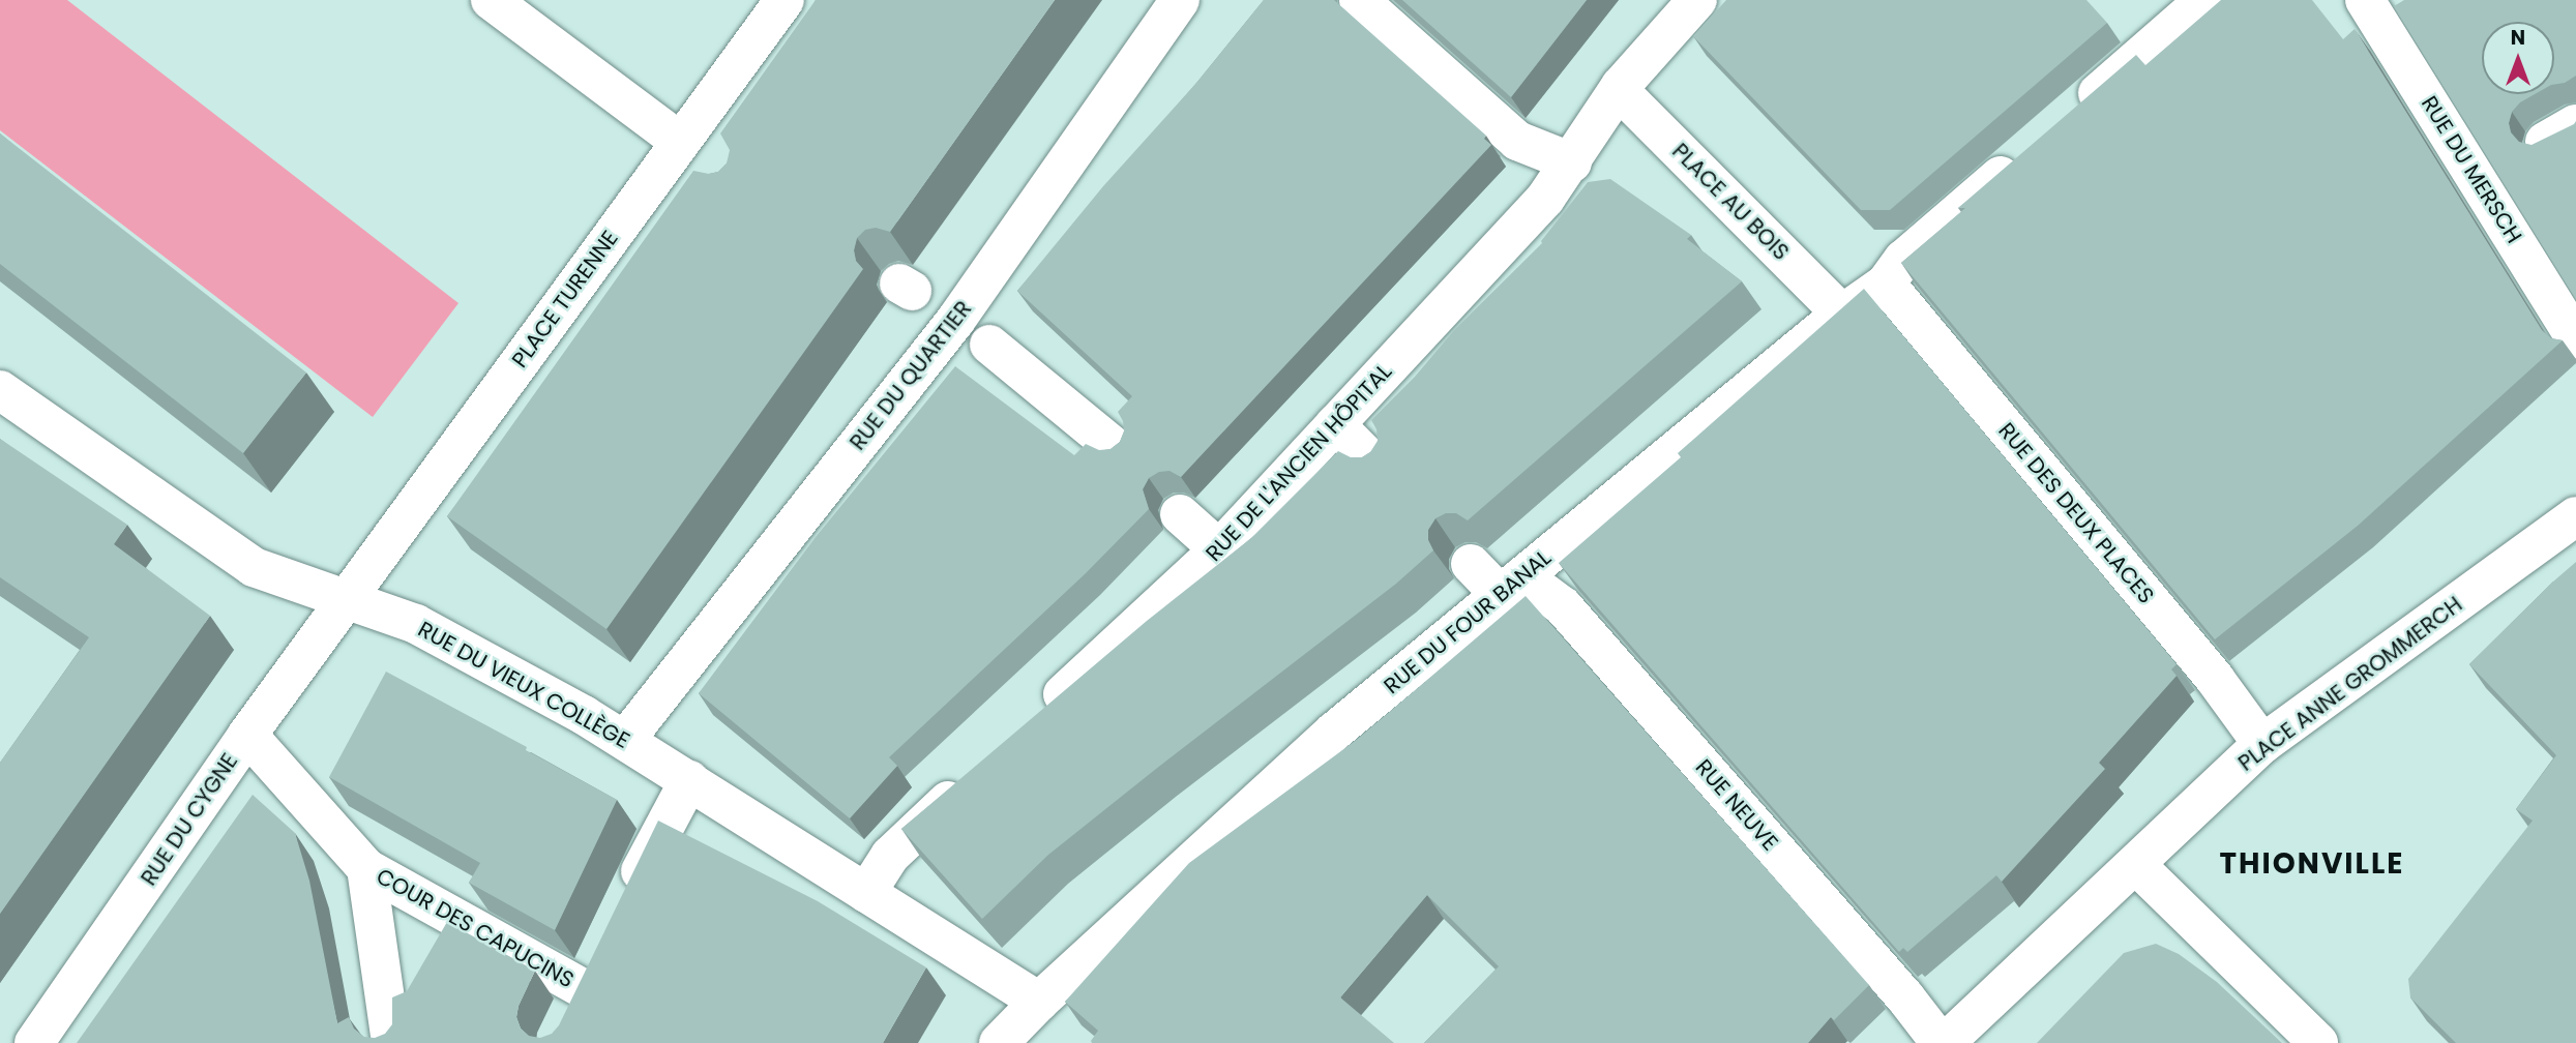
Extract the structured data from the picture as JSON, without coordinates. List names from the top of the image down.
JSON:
{
  "streets": {
    "street": [
      "RUE DU MERSCH",
      "PLACE AU BOIS",
      "PLACE TURENNE",
      "RUE DU QUARTIER",
      "RUE DE L'ANCIEN HÔPITAL",
      "RUE DES DEUX PLACES",
      "RUE DU FOUR BANAL",
      "PLACE ANNE GROMMERCH",
      "RUE DU VIEUX COLLÈGE",
      "RUE NEUVE",
      "RUE DU CYGNE",
      "COUR DES CAPUCINS"
    ]
  },
  "crossings": [
    ["PLACE AU BOIS", "RUE DE L'ANCIEN HÔPITAL"],
    ["PLACE AU BOIS", "RUE DU FOUR BANAL"],
    ["PLACE TURENNE", "RUE DU VIEUX COLLÈGE"],
    ["PLACE TURENNE", "RUE DU CYGNE"],
    ["RUE DU QUARTIER", "RUE DU VIEUX COLLÈGE"],
    ["RUE DES DEUX PLACES", "RUE DU FOUR BANAL"],
    ["RUE DES DEUX PLACES", "PLACE ANNE GROMMERCH"],
    ["RUE DU FOUR BANAL", "RUE DU VIEUX COLLÈGE"],
    ["RUE DU FOUR BANAL", "RUE NEUVE"],
    ["PLACE ANNE GROMMERCH", "RUE NEUVE"],
    ["RUE DU VIEUX COLLÈGE", "RUE DU CYGNE"],
    ["RUE DU CYGNE", "COUR DES CAPUCINS"]
  ],
  "districts": ["THIONVILLE"],
  "north": "top"
}
